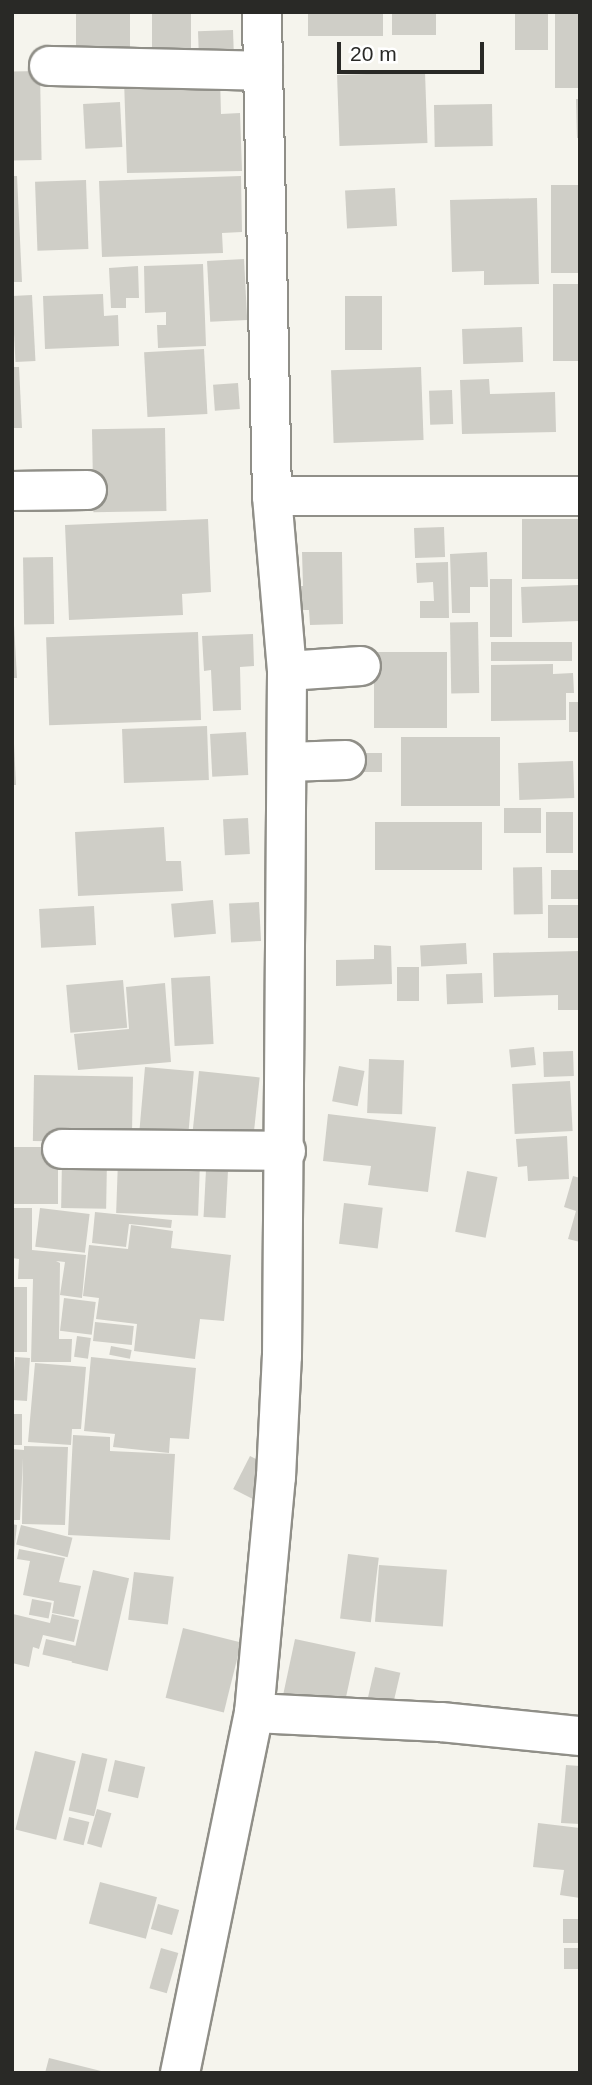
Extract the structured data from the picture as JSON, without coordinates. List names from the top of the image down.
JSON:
{
  "scale_bar": "20 m"
}
